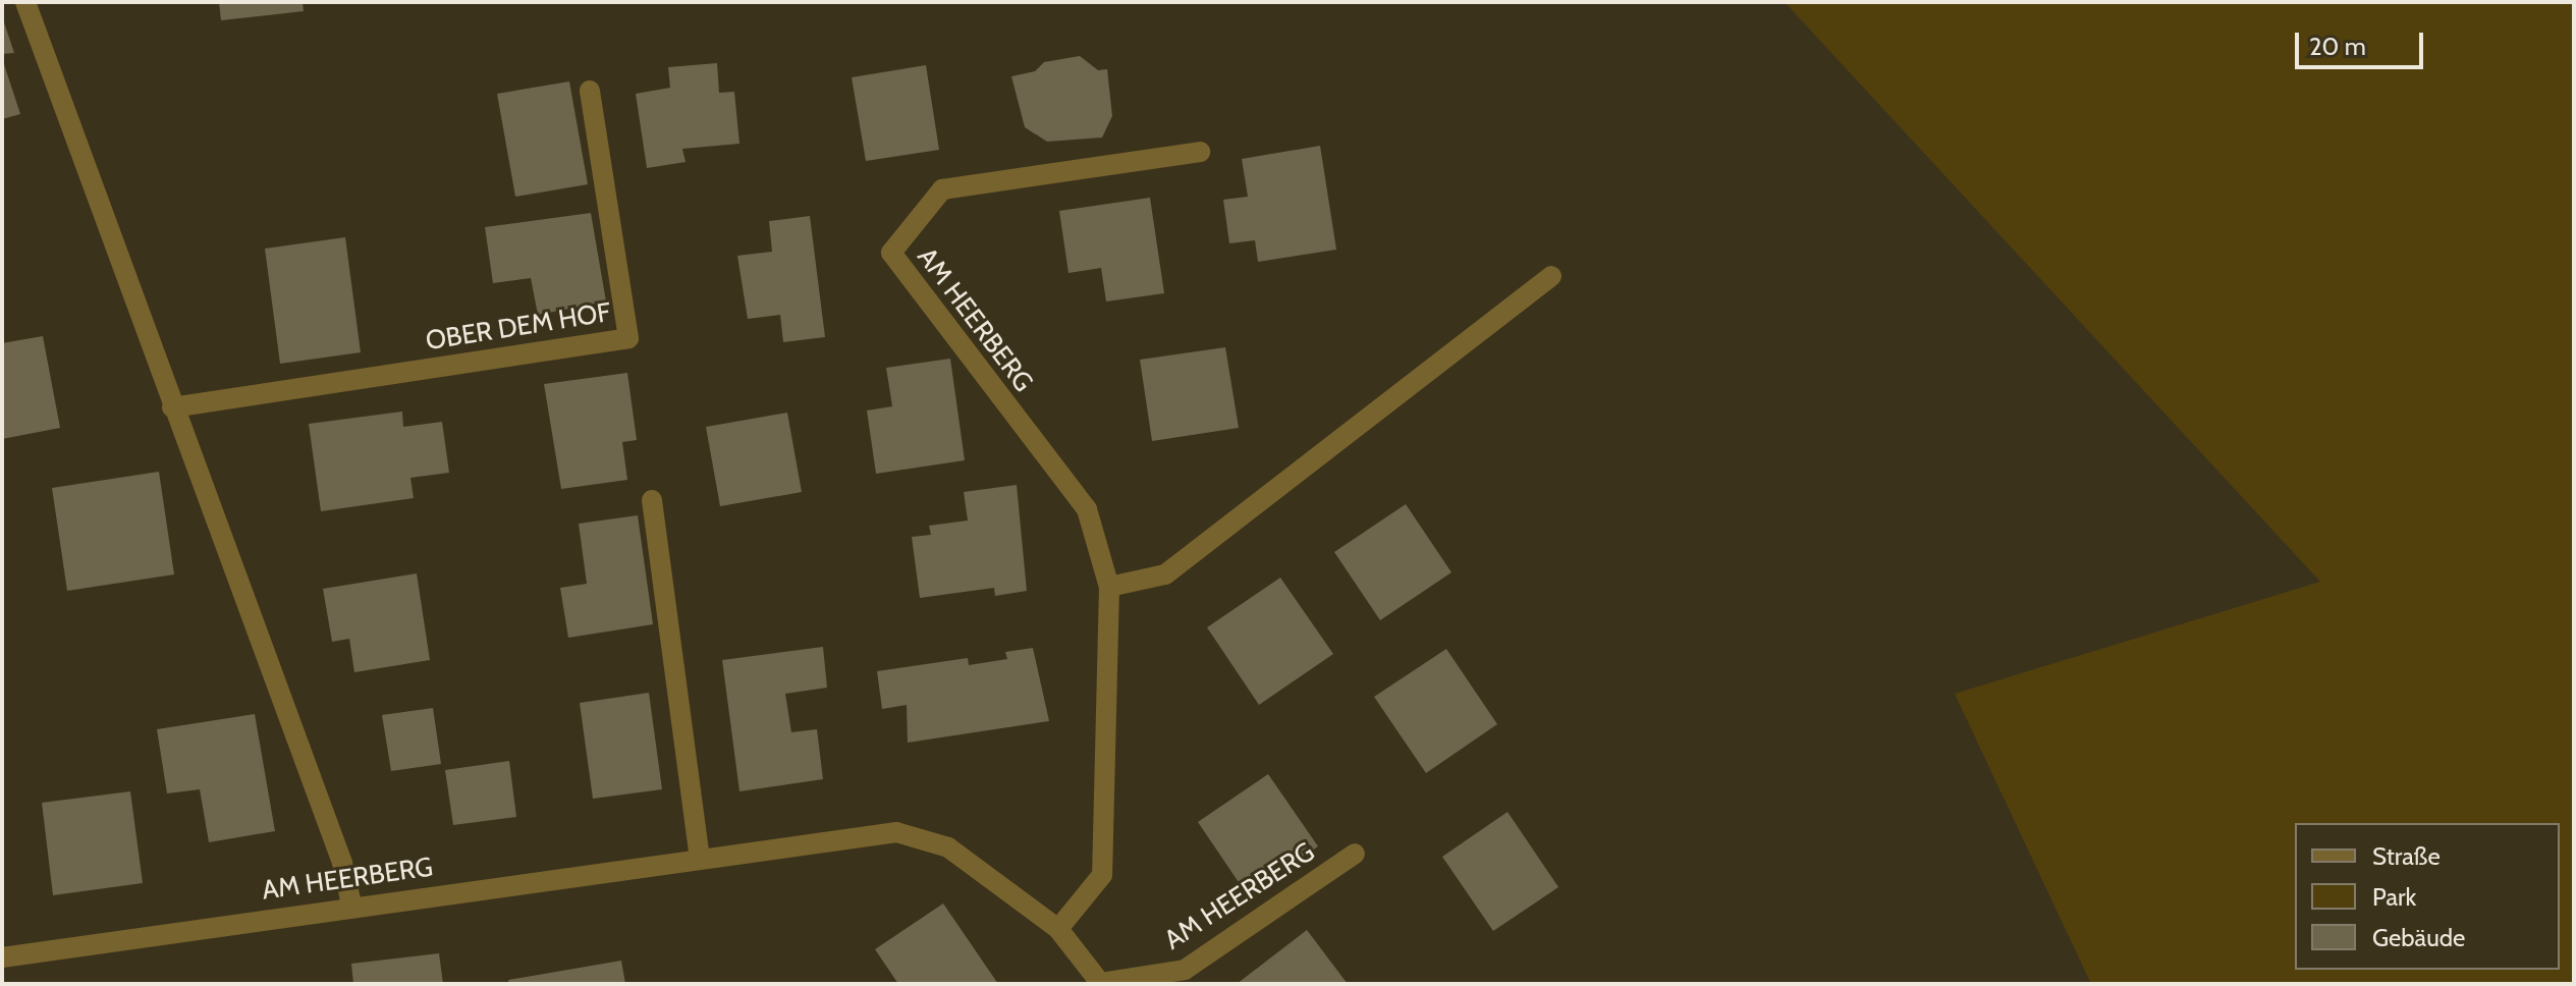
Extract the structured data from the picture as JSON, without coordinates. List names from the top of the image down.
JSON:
{
  "streets": {
    "street": ["AM HEERBERG", "OBER DEM HOF"]
  },
  "legend": ["Straße", "Park", "Gebäude"],
  "scale_bar": "20 m"
}
